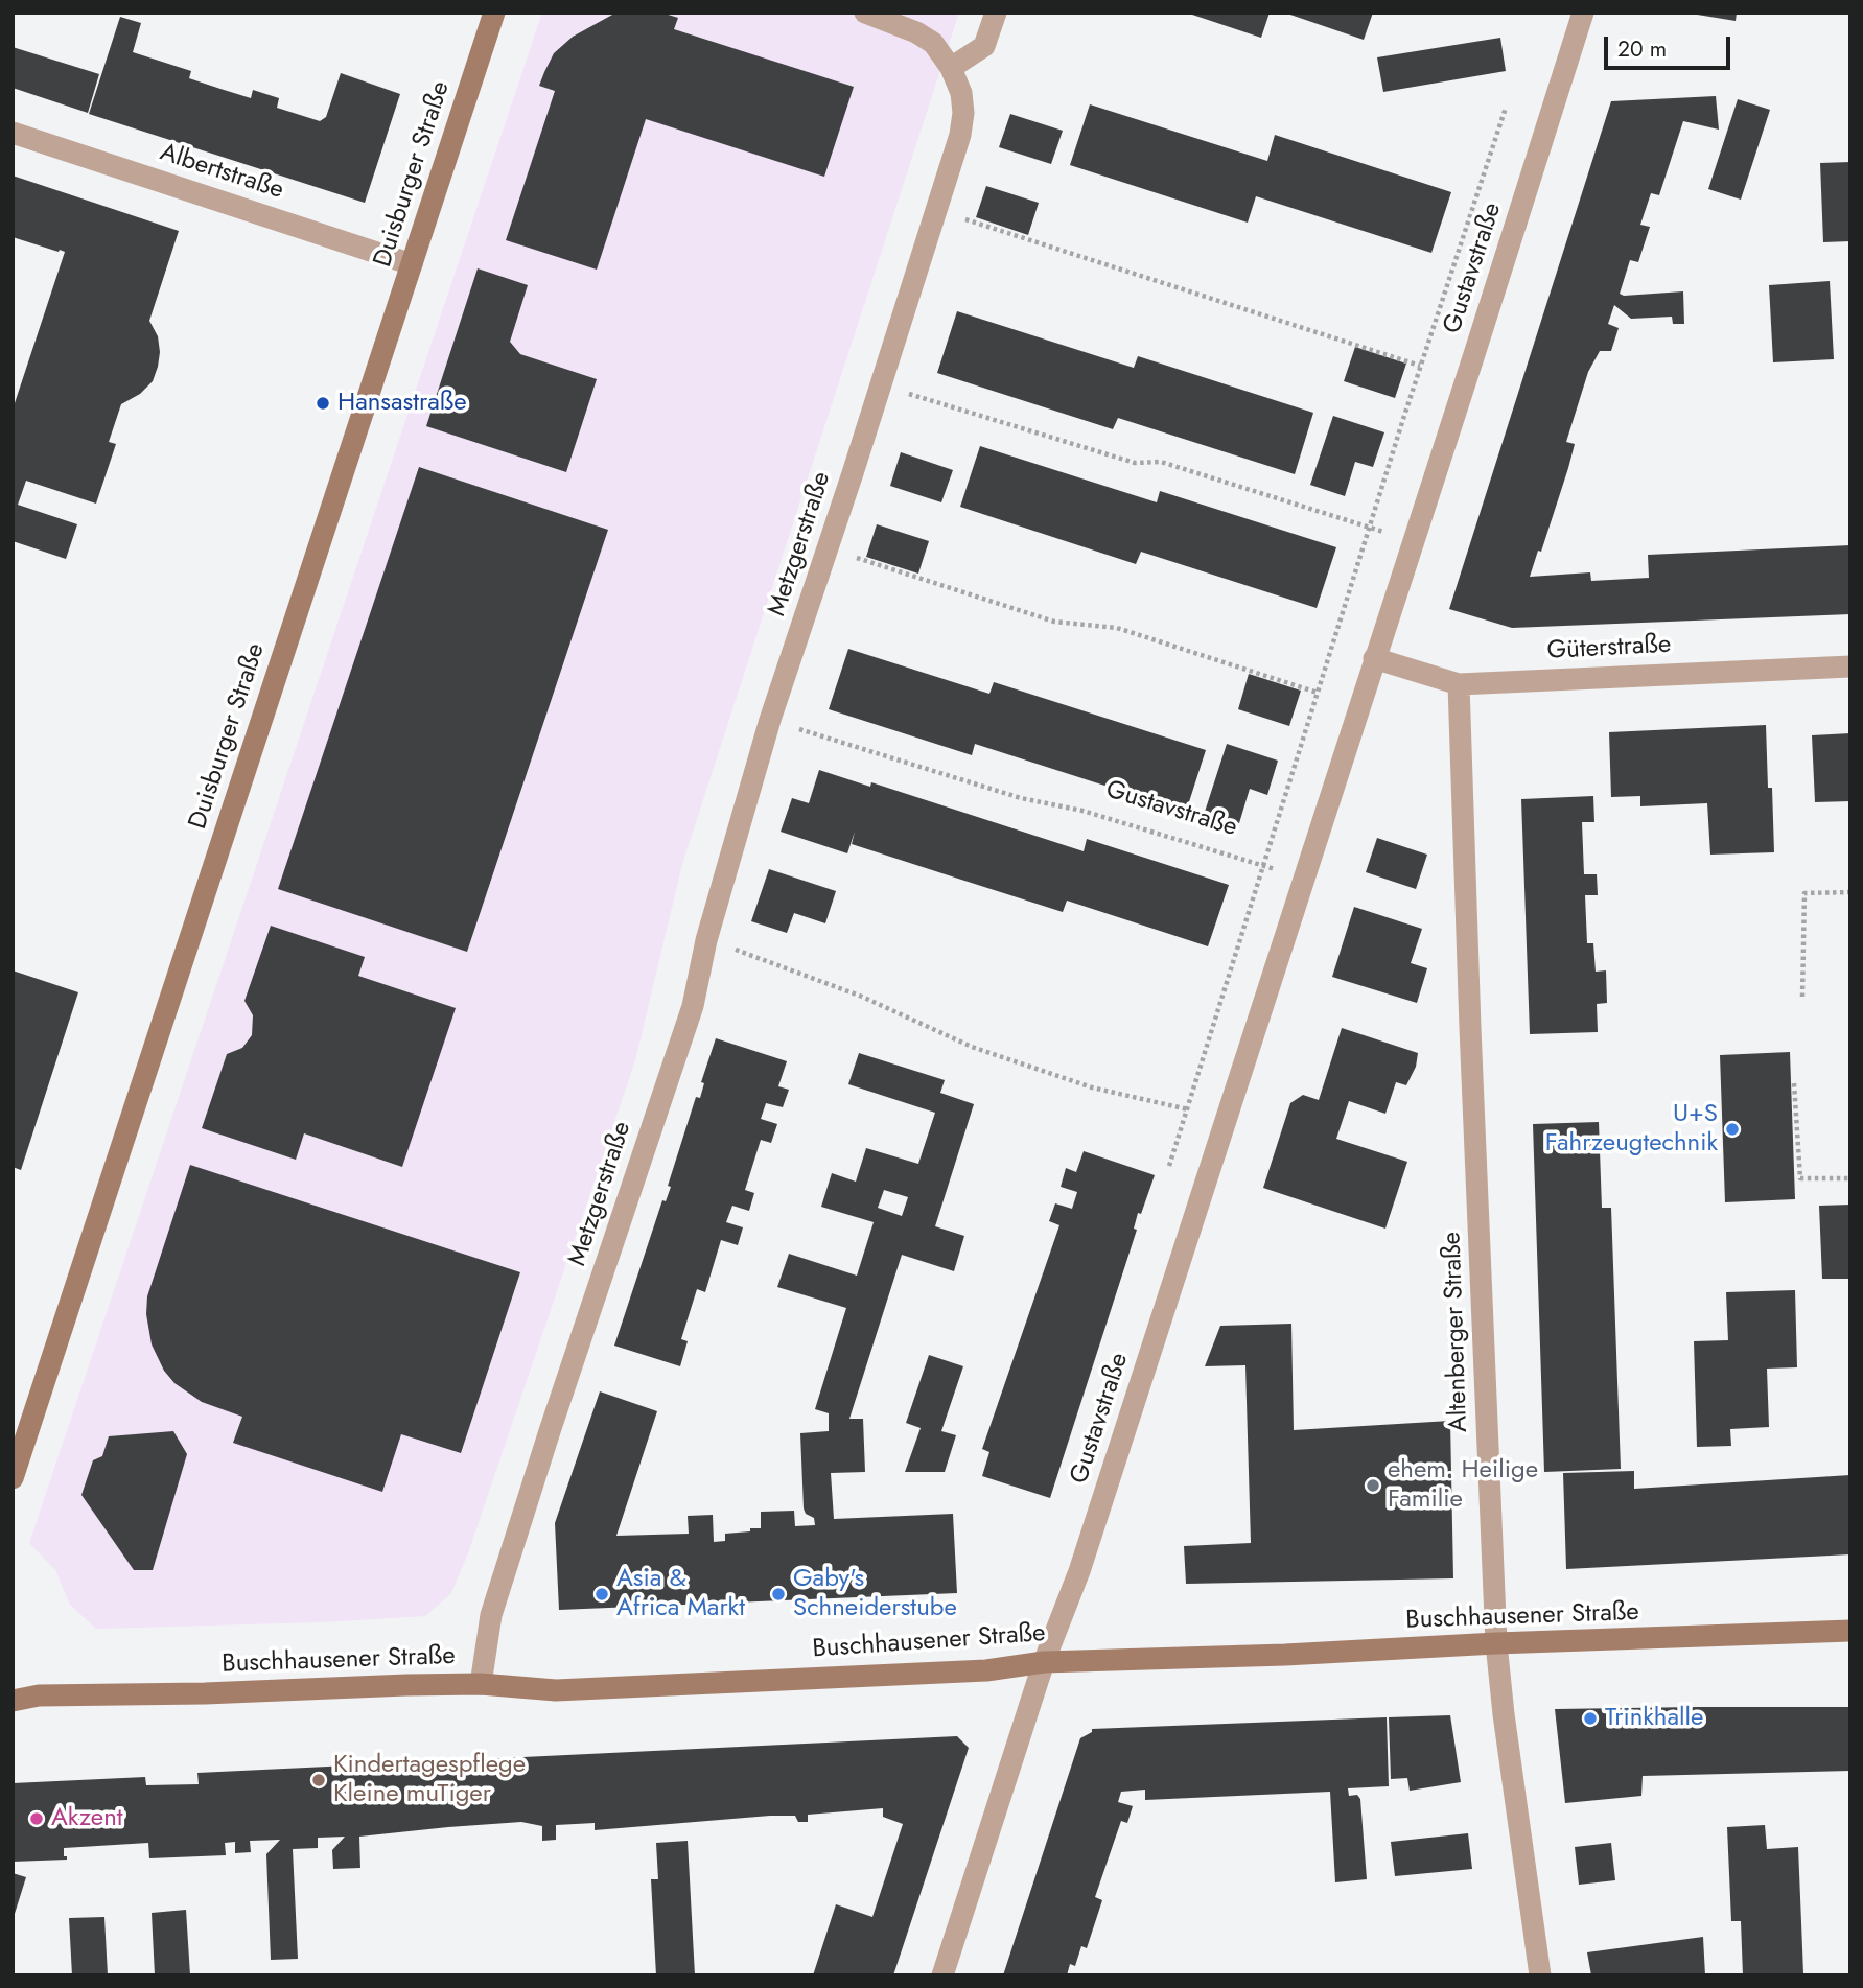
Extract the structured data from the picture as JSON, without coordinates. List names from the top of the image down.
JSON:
{
  "streets": {
    "main road": ["Duisburger Straße", "Buschhausener Straße"],
    "street": [
      "Albertstraße",
      "Gustavstraße",
      "Metzgerstraße",
      "Güterstraße",
      "Altenberger Straße"
    ]
  },
  "crossings": [
    ["Albertstraße", "Duisburger Straße"],
    ["Gustavstraße", "Metzgerstraße"],
    ["Gustavstraße", "Güterstraße"],
    ["Gustavstraße", "Buschhausener Straße"],
    ["Metzgerstraße", "Buschhausener Straße"],
    ["Güterstraße", "Altenberger Straße"],
    ["Altenberger Straße", "Buschhausener Straße"]
  ],
  "places": [
    "Hansastraße",
    "U+S Fahrzeugtechnik",
    "ehem. Heilige Familie",
    "Asia & Africa Markt",
    "Gaby's Schneiderstube",
    "Trinkhalle",
    "Kindertagespflege Kleine muTiger",
    "Akzent"
  ],
  "scale_bar": "20 m"
}
